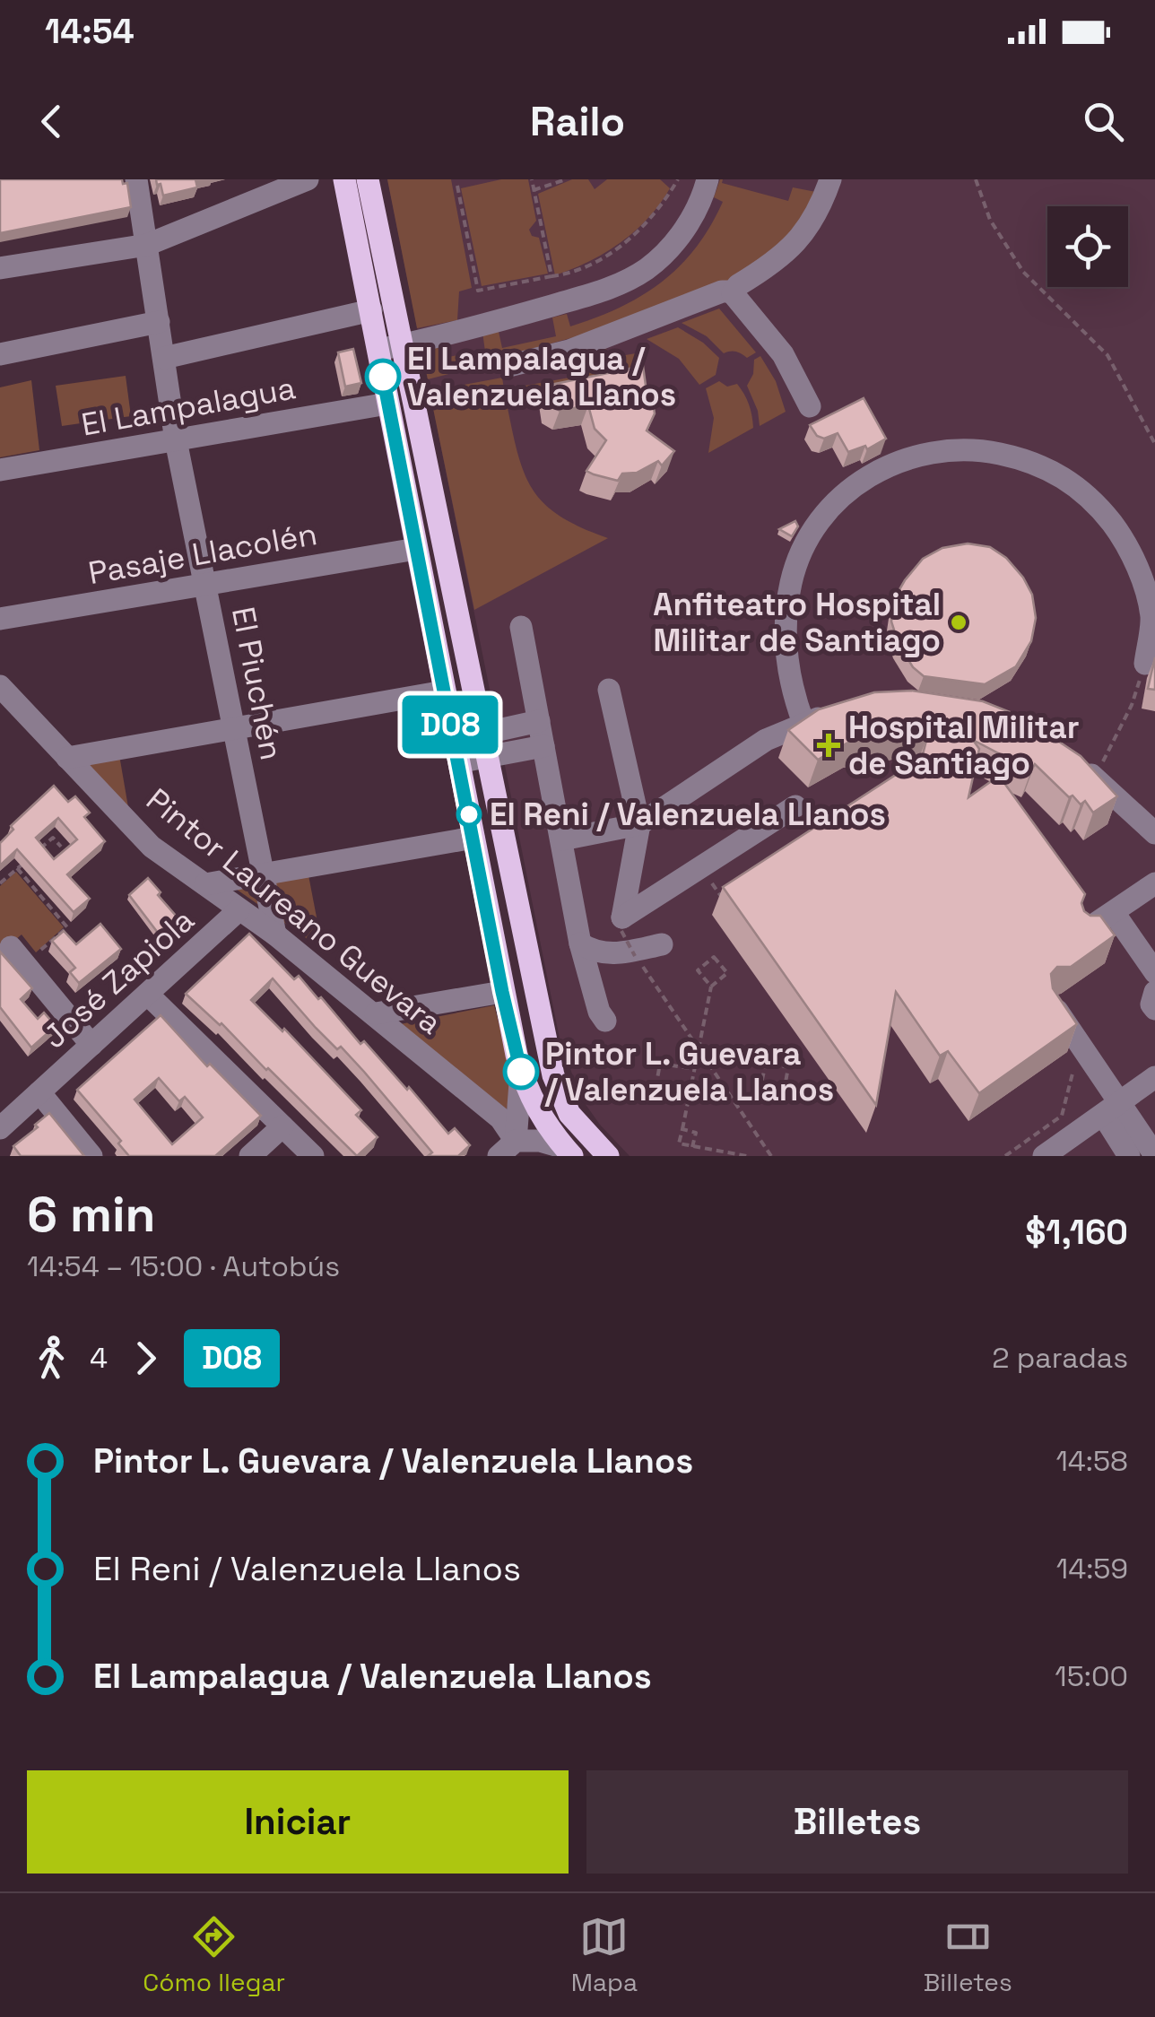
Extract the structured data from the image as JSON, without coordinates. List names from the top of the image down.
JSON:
{
  "streets": {
    "street": [
      "El Lampalagua",
      "Pasaje Llacolén",
      "El Piuchén",
      "Pintor Laureano Guevara",
      "José Zapiola"
    ]
  },
  "crossings": [
    ["El Lampalagua", "El Piuchén"],
    ["Pasaje Llacolén", "El Piuchén"],
    ["El Piuchén", "Pintor Laureano Guevara"],
    ["Pintor Laureano Guevara", "José Zapiola"]
  ],
  "places": {
    "other": [
      "El Lampalagua / Valenzuela Llanos",
      "Anfiteatro Hospital Militar de Santiago",
      "El Reni / Valenzuela Llanos",
      "Pintor L. Guevara / Valenzuela Llanos"
    ],
    "health": ["Hospital Militar de Santiago"]
  },
  "lines": ["bus line D08"],
  "page": {
    "status": "14:54",
    "header": "Railo",
    "on_map": "D08",
    "heading": ["6 min", "14:54 – 15:00 · Autobús", "$1,160"],
    "legs": ["4", "D08", "2 paradas"],
    "list": [
      {
        "name": "Pintor L. Guevara / Valenzuela Llanos",
        "value": "14:58"
      },
      {
        "name": "El Reni / Valenzuela Llanos",
        "value": "14:59"
      },
      {
        "name": "El Lampalagua / Valenzuela Llanos",
        "value": "15:00"
      }
    ],
    "buttons": ["Iniciar", "Billetes"],
    "tabs": ["Cómo llegar", "Mapa", "Billetes"]
  }
}
